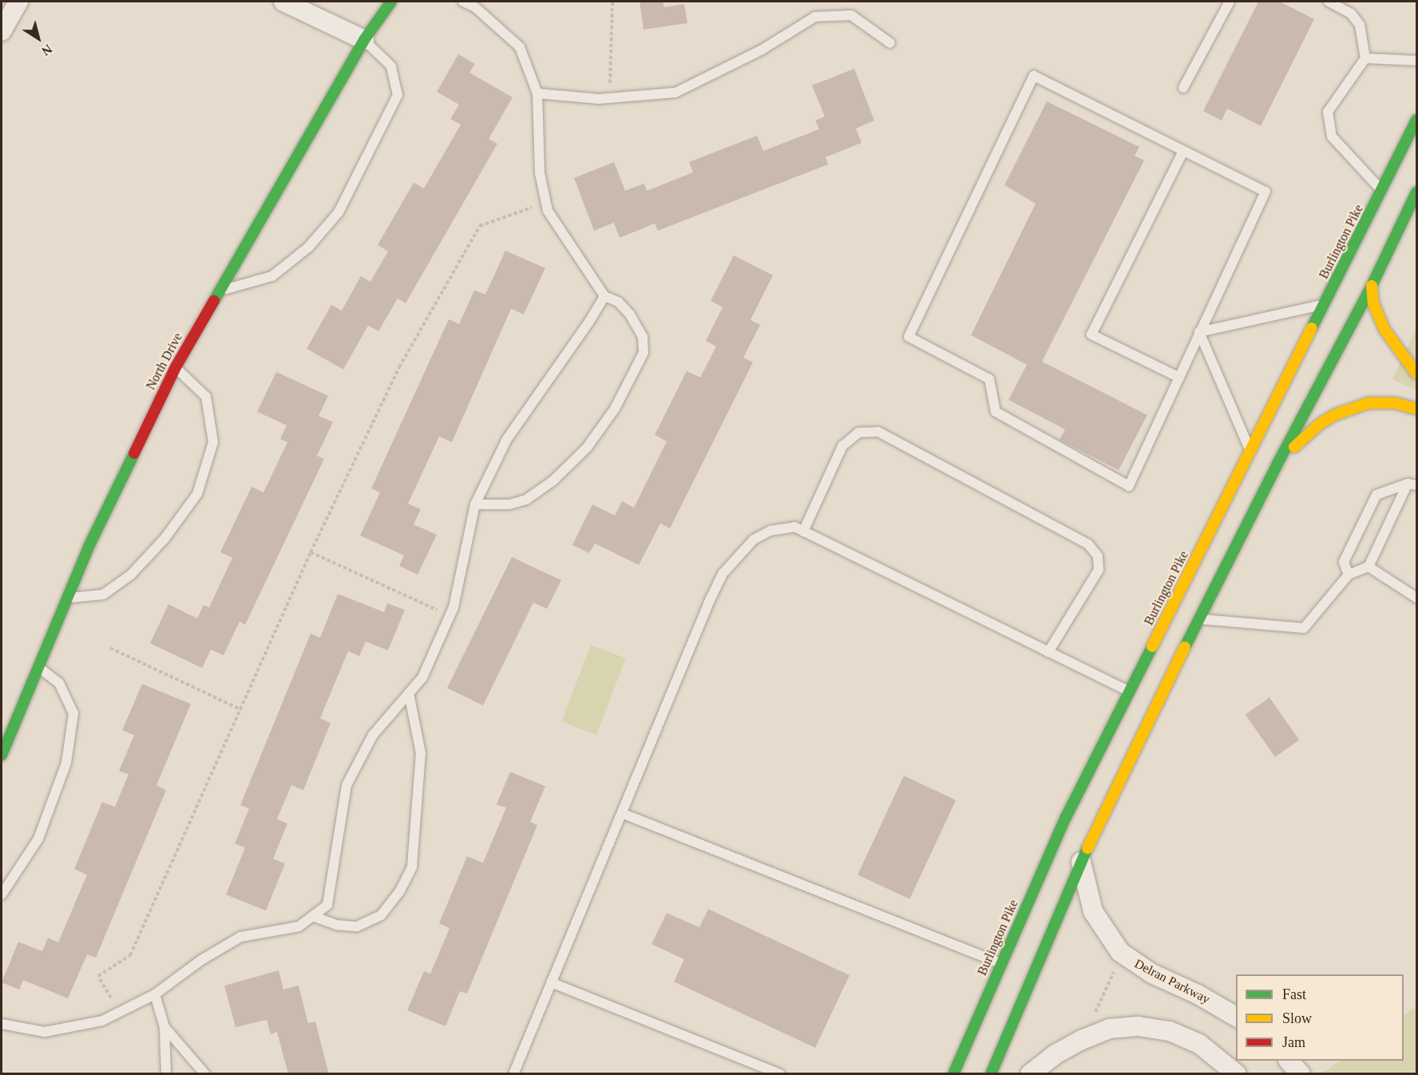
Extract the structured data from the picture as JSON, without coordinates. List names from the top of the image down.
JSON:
{
  "streets": {
    "main road": ["Burlington Pike", "North Drive"],
    "street": ["Delran Parkway"]
  },
  "legend": ["Fast", "Slow", "Jam"],
  "north": "bottom right"
}
